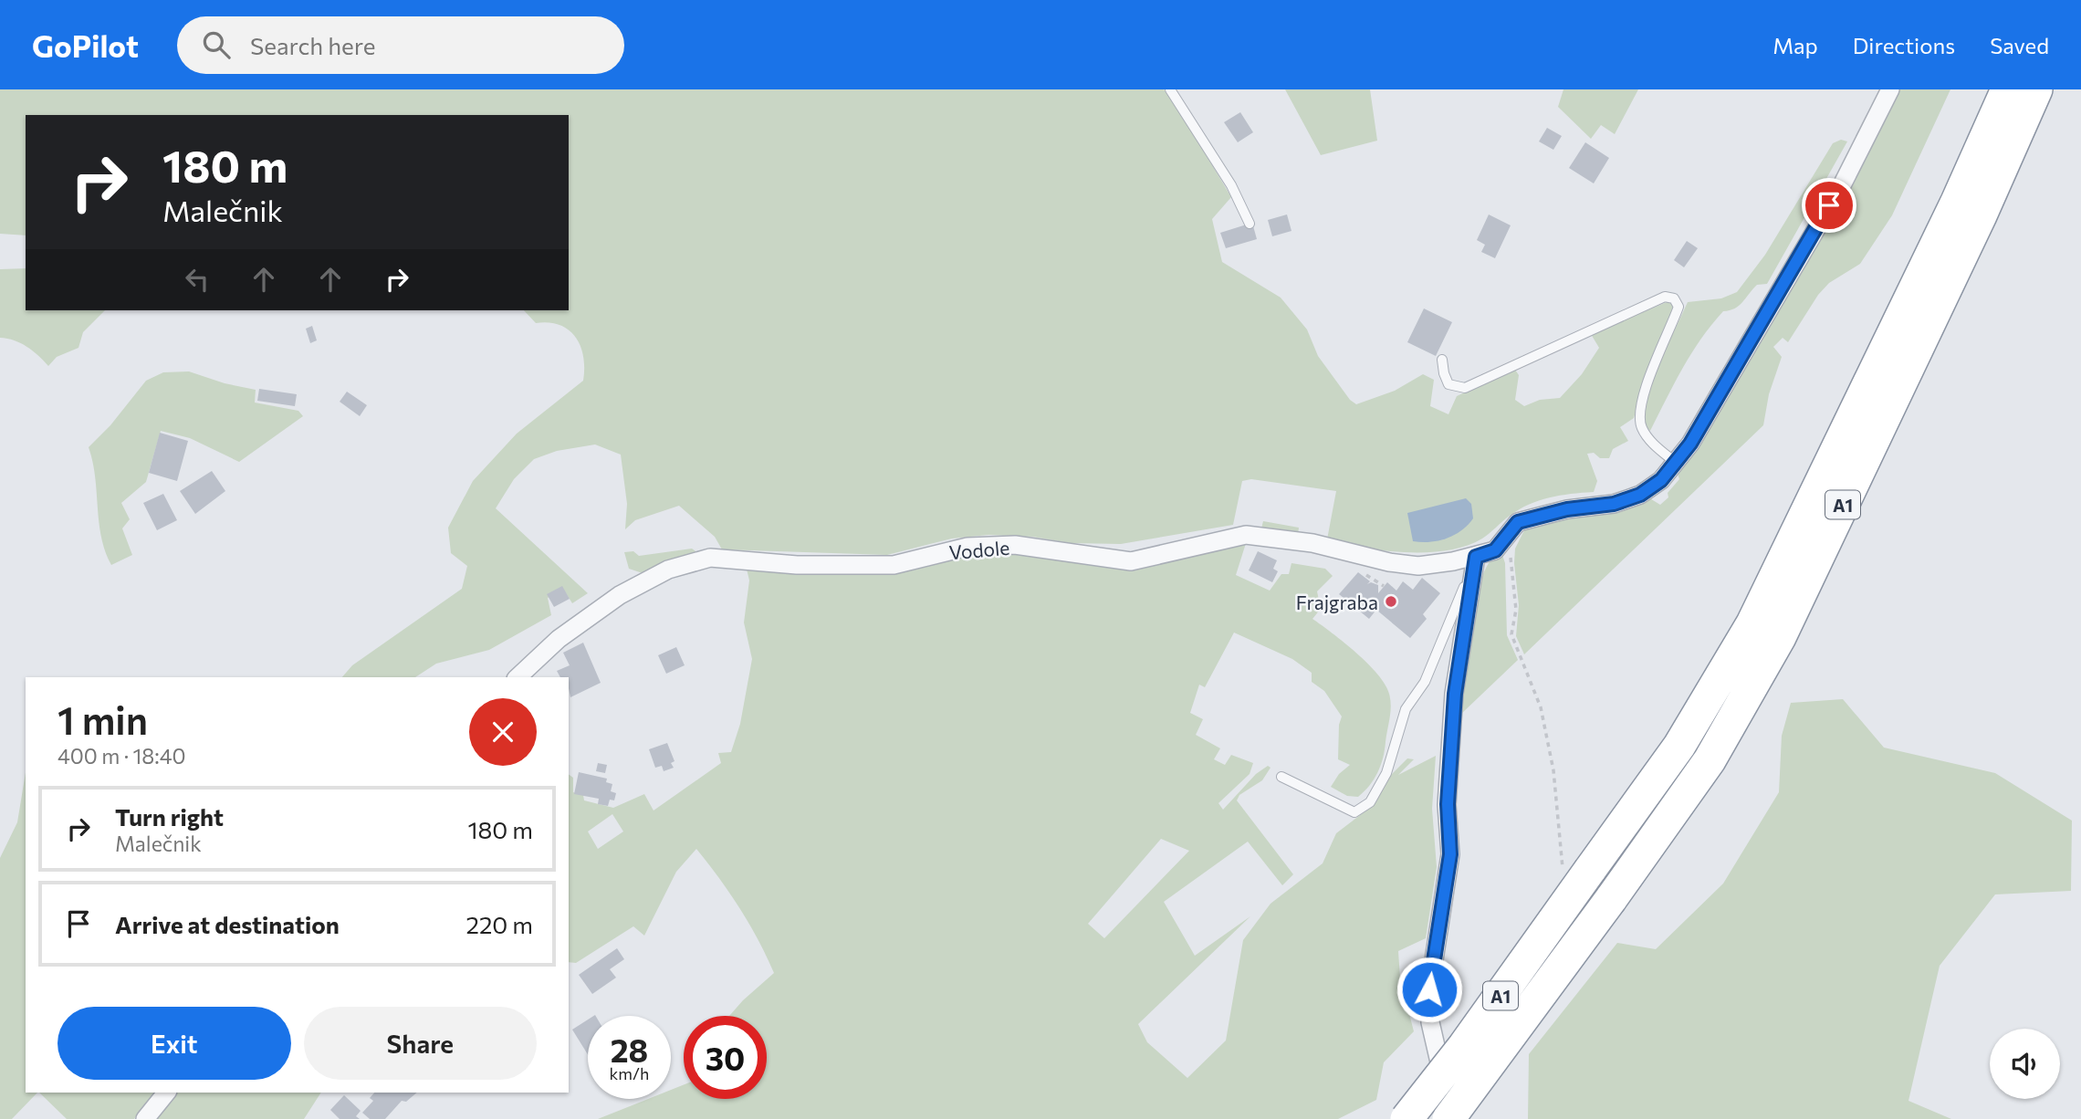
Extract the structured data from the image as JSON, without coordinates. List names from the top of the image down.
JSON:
{
  "streets": {
    "highway": ["A1"],
    "street": ["Vodole"]
  },
  "places": ["Frajgraba"],
  "page": {
    "header": "GoPilot",
    "search": "Search here",
    "nav": ["Map", "Directions", "Saved"],
    "turn": ["180 m", "Malečnik"],
    "heading": ["1 min", "400 m · 18:40"],
    "list": [
      {
        "name": "Turn right",
        "note": "Malečnik",
        "value": "180 m"
      },
      {
        "name": "Arrive at destination",
        "value": "220 m"
      }
    ],
    "buttons": ["Exit", "Share"],
    "speed": "28 km/h",
    "limit": "30"
  }
}
